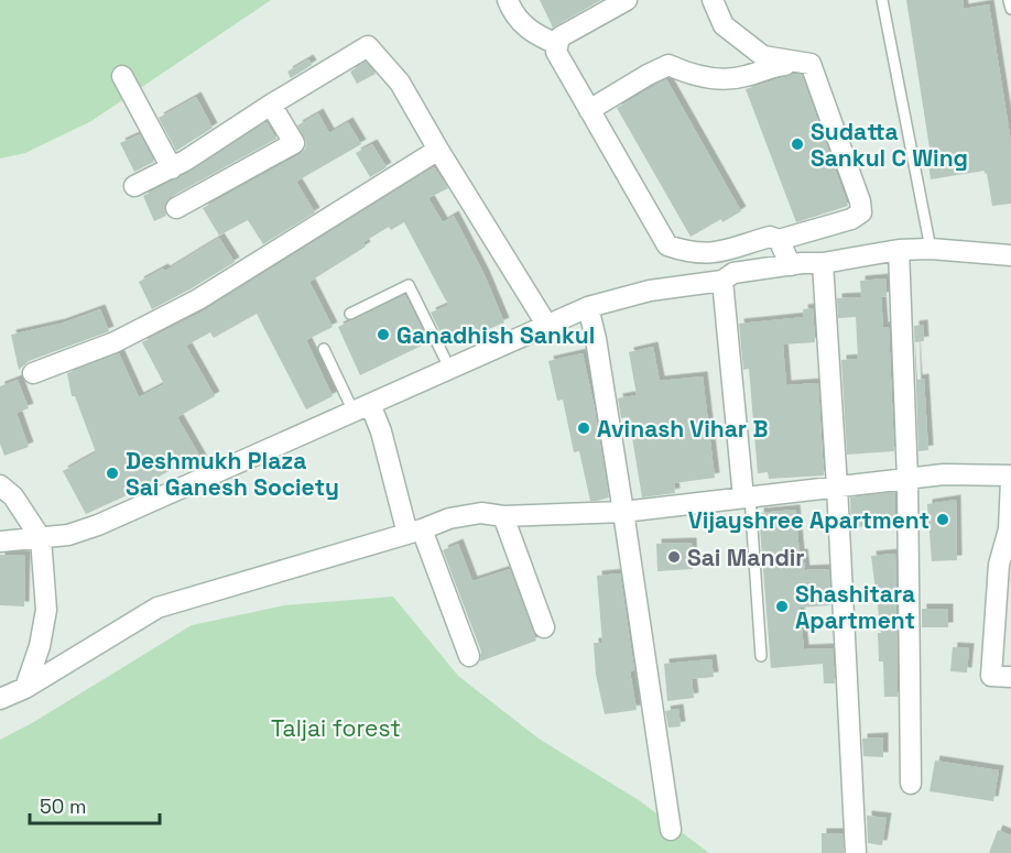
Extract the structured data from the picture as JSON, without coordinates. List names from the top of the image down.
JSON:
{
  "parks": ["Taljai forest"],
  "places": [
    "Sudatta Sankul C Wing",
    "Ganadhish Sankul",
    "Avinash Vihar B",
    "Deshmukh Plaza Sai Ganesh Society",
    "Vijayshree Apartment",
    "Sai Mandir",
    "Shashitara Apartment"
  ],
  "scale_bar": "50 m"
}
